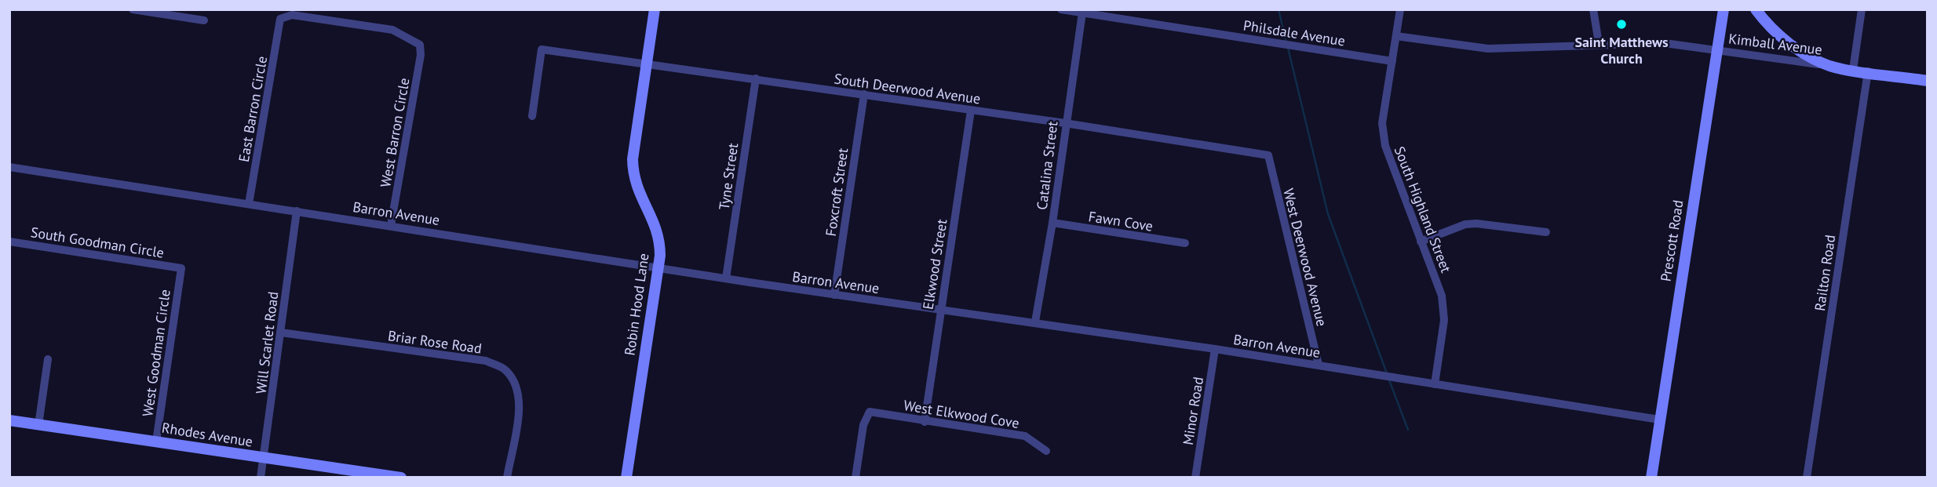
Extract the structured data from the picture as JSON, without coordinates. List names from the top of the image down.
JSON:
{
  "streets": {
    "main road": [
      "Kimball Avenue",
      "Prescott Road",
      "Robin Hood Lane",
      "Rhodes Avenue"
    ],
    "street": [
      "Philsdale Avenue",
      "South Deerwood Avenue",
      "East Barron Circle",
      "West Barron Circle",
      "Catalina Street",
      "Tyne Street",
      "Foxcroft Street",
      "South Highland Street",
      "Barron Avenue",
      "Fawn Cove",
      "South Goodman Circle",
      "West Deerwood Avenue",
      "Elkwood Street",
      "Railton Road",
      "Briar Rose Road",
      "Will Scarlet Road",
      "West Goodman Circle",
      "Minor Road",
      "West Elkwood Cove"
    ]
  },
  "crossings": [
    ["Philsdale Avenue", "Catalina Street"],
    ["Philsdale Avenue", "South Highland Street"],
    ["Kimball Avenue", "Prescott Road"],
    ["Kimball Avenue", "Railton Road"],
    ["South Deerwood Avenue", "Catalina Street"],
    ["South Deerwood Avenue", "Tyne Street"],
    ["South Deerwood Avenue", "Foxcroft Street"],
    ["South Deerwood Avenue", "West Deerwood Avenue"],
    ["South Deerwood Avenue", "Elkwood Street"],
    ["South Deerwood Avenue", "Robin Hood Lane"],
    ["East Barron Circle", "West Barron Circle"],
    ["East Barron Circle", "Barron Avenue"],
    ["West Barron Circle", "Barron Avenue"],
    ["Catalina Street", "Barron Avenue"],
    ["Catalina Street", "Fawn Cove"],
    ["Tyne Street", "Barron Avenue"],
    ["Foxcroft Street", "Barron Avenue"],
    ["South Highland Street", "Barron Avenue"],
    ["Barron Avenue", "Prescott Road"],
    ["Barron Avenue", "West Deerwood Avenue"],
    ["Barron Avenue", "Elkwood Street"],
    ["Barron Avenue", "Robin Hood Lane"],
    ["Barron Avenue", "Will Scarlet Road"],
    ["Barron Avenue", "Minor Road"],
    ["South Goodman Circle", "West Goodman Circle"],
    ["Elkwood Street", "West Elkwood Cove"],
    ["Briar Rose Road", "Will Scarlet Road"],
    ["Will Scarlet Road", "Rhodes Avenue"],
    ["West Goodman Circle", "Rhodes Avenue"]
  ],
  "places": ["Saint Matthews Church"]
}
